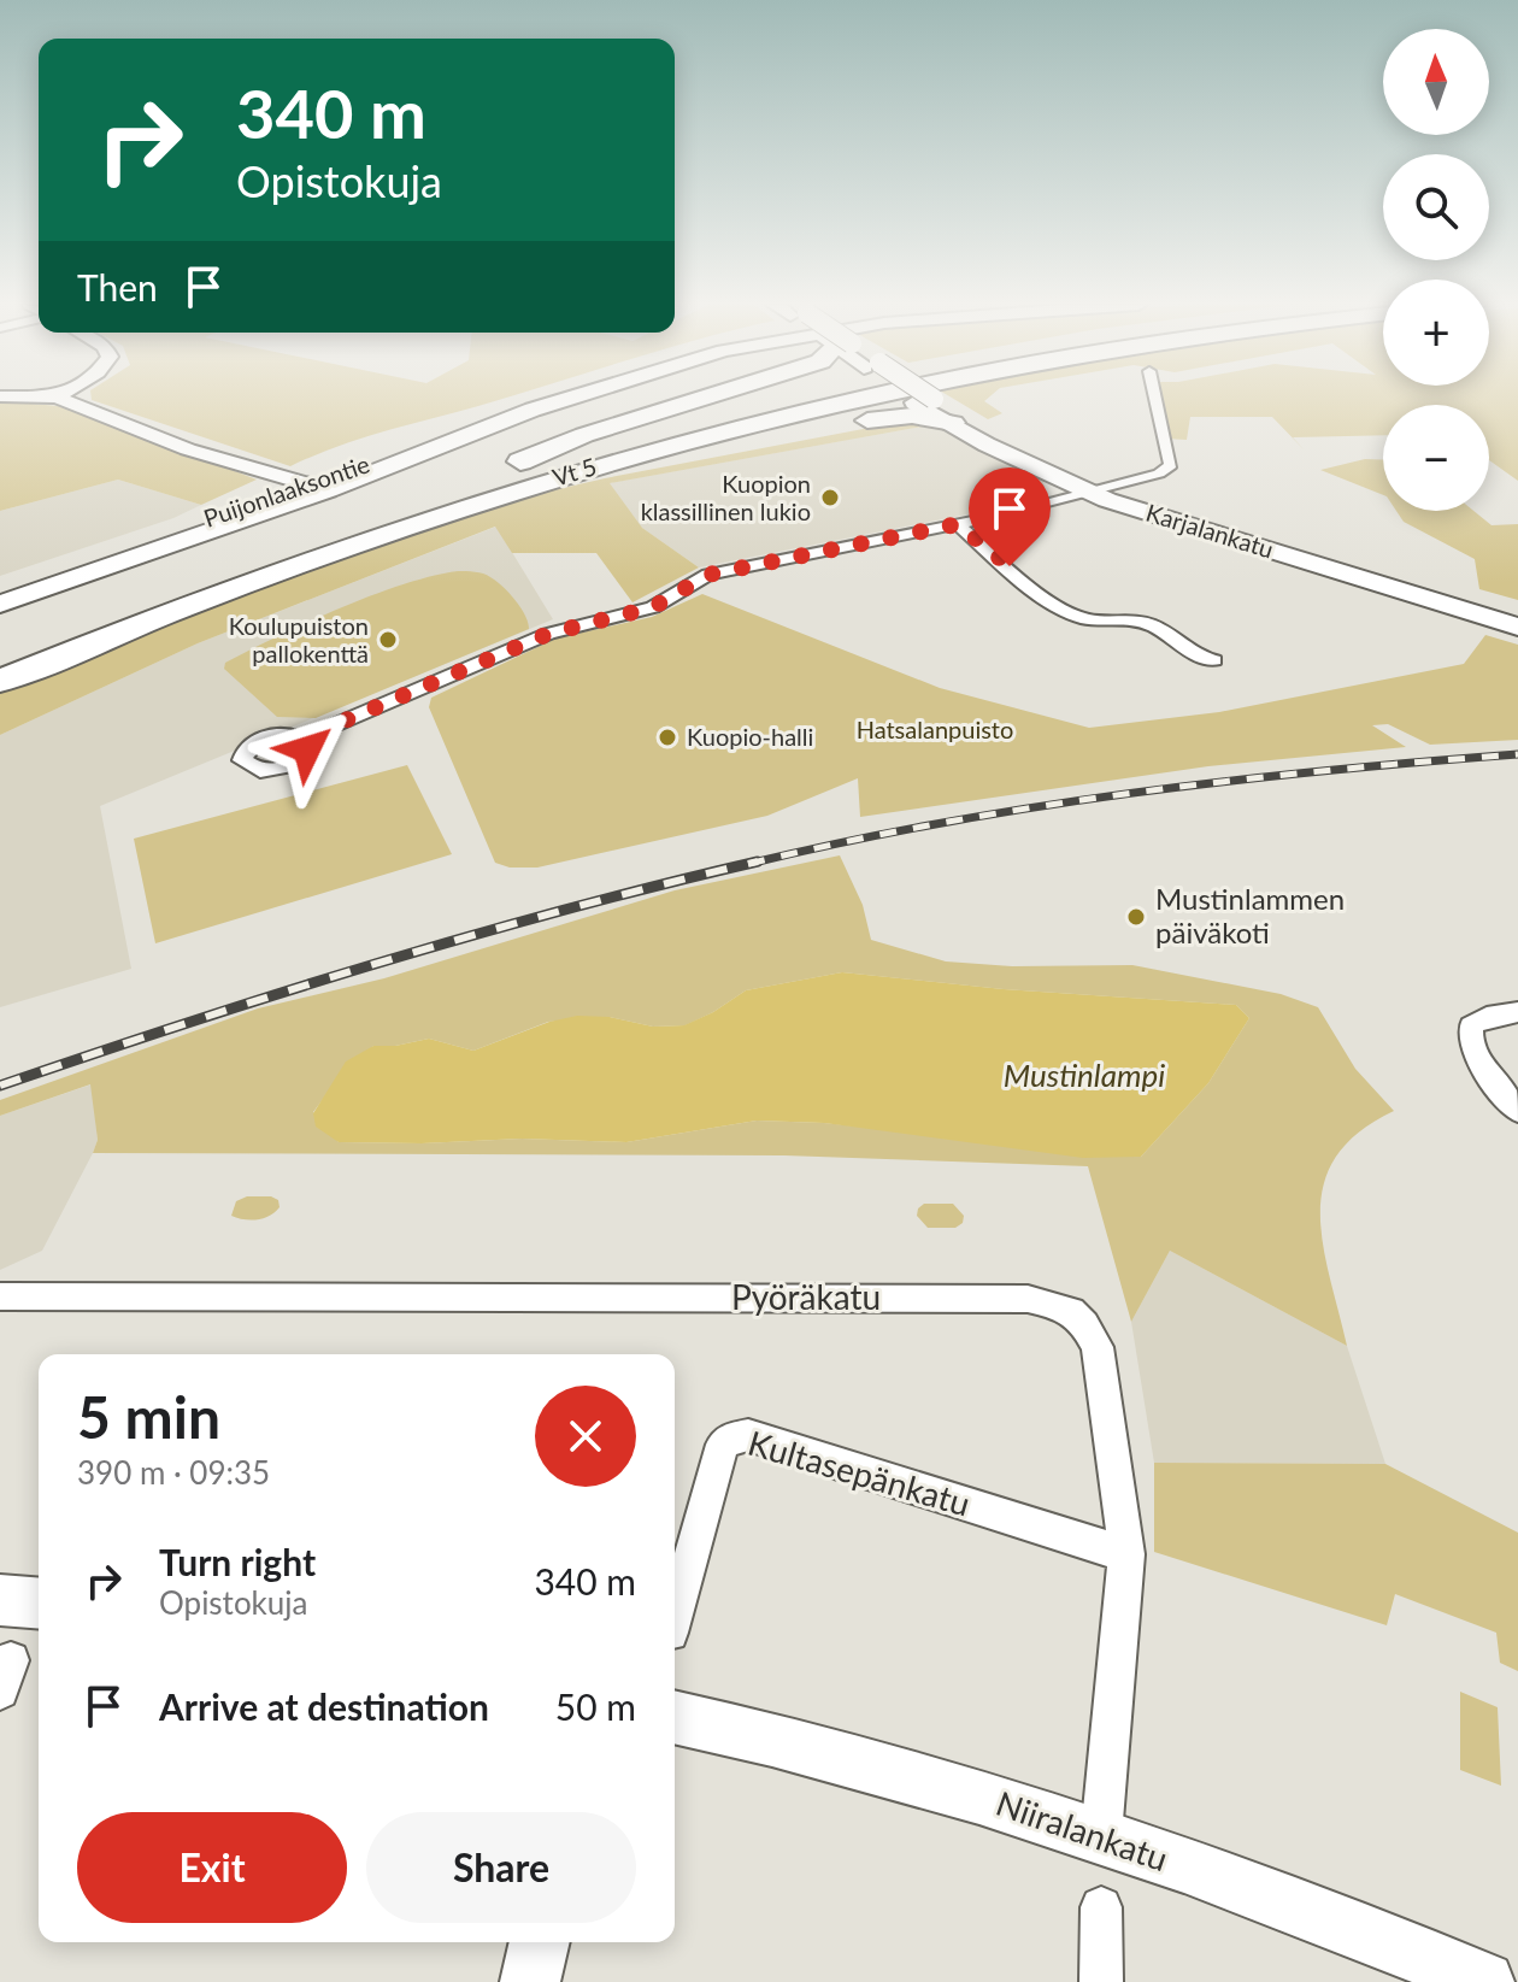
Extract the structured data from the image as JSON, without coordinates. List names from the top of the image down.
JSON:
{
  "streets": {
    "highway": ["Vt 5"],
    "main road": ["Puijonlaaksontie", "Karjalankatu"],
    "street": ["Pyöräkatu", "Kultasepänkatu", "Niiralankatu"]
  },
  "crossings": [
    ["Pyöräkatu", "Kultasepänkatu"],
    ["Pyöräkatu", "Niiralankatu"]
  ],
  "water": ["Mustinlampi"],
  "parks": ["Hatsalanpuisto"],
  "places": [
    "Kuopion klassillinen lukio",
    "Koulupuiston pallokenttä",
    "Kuopio-halli",
    "Mustinlammen päiväkoti"
  ],
  "north": "top",
  "page": {
    "map_buttons": ["+", "−"],
    "turn": ["340 m", "Opistokuja"],
    "then": "Then",
    "heading": ["5 min", "390 m · 09:35"],
    "list": [
      {
        "name": "Turn right",
        "note": "Opistokuja",
        "value": "340 m"
      },
      {
        "name": "Arrive at destination",
        "value": "50 m"
      }
    ],
    "buttons": ["Exit", "Share"]
  }
}
